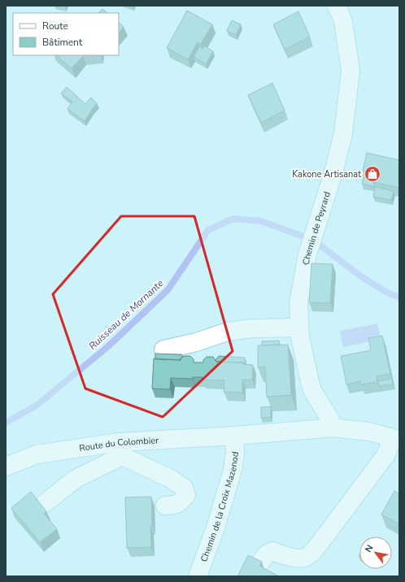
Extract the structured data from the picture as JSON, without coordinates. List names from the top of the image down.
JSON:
{
  "streets": {
    "street": ["Chemin de Peyrard", "Route du Colombier", "Chemin de la Croix Mazenod"]
  },
  "crossings": [
    ["Chemin de Peyrard", "Route du Colombier"],
    ["Route du Colombier", "Chemin de la Croix Mazenod"]
  ],
  "water": ["Ruisseau de Mornante"],
  "places": {
    "shop": ["Kakone Artisanat"]
  },
  "legend": ["Route", "Bâtiment"],
  "north": "top left"
}
